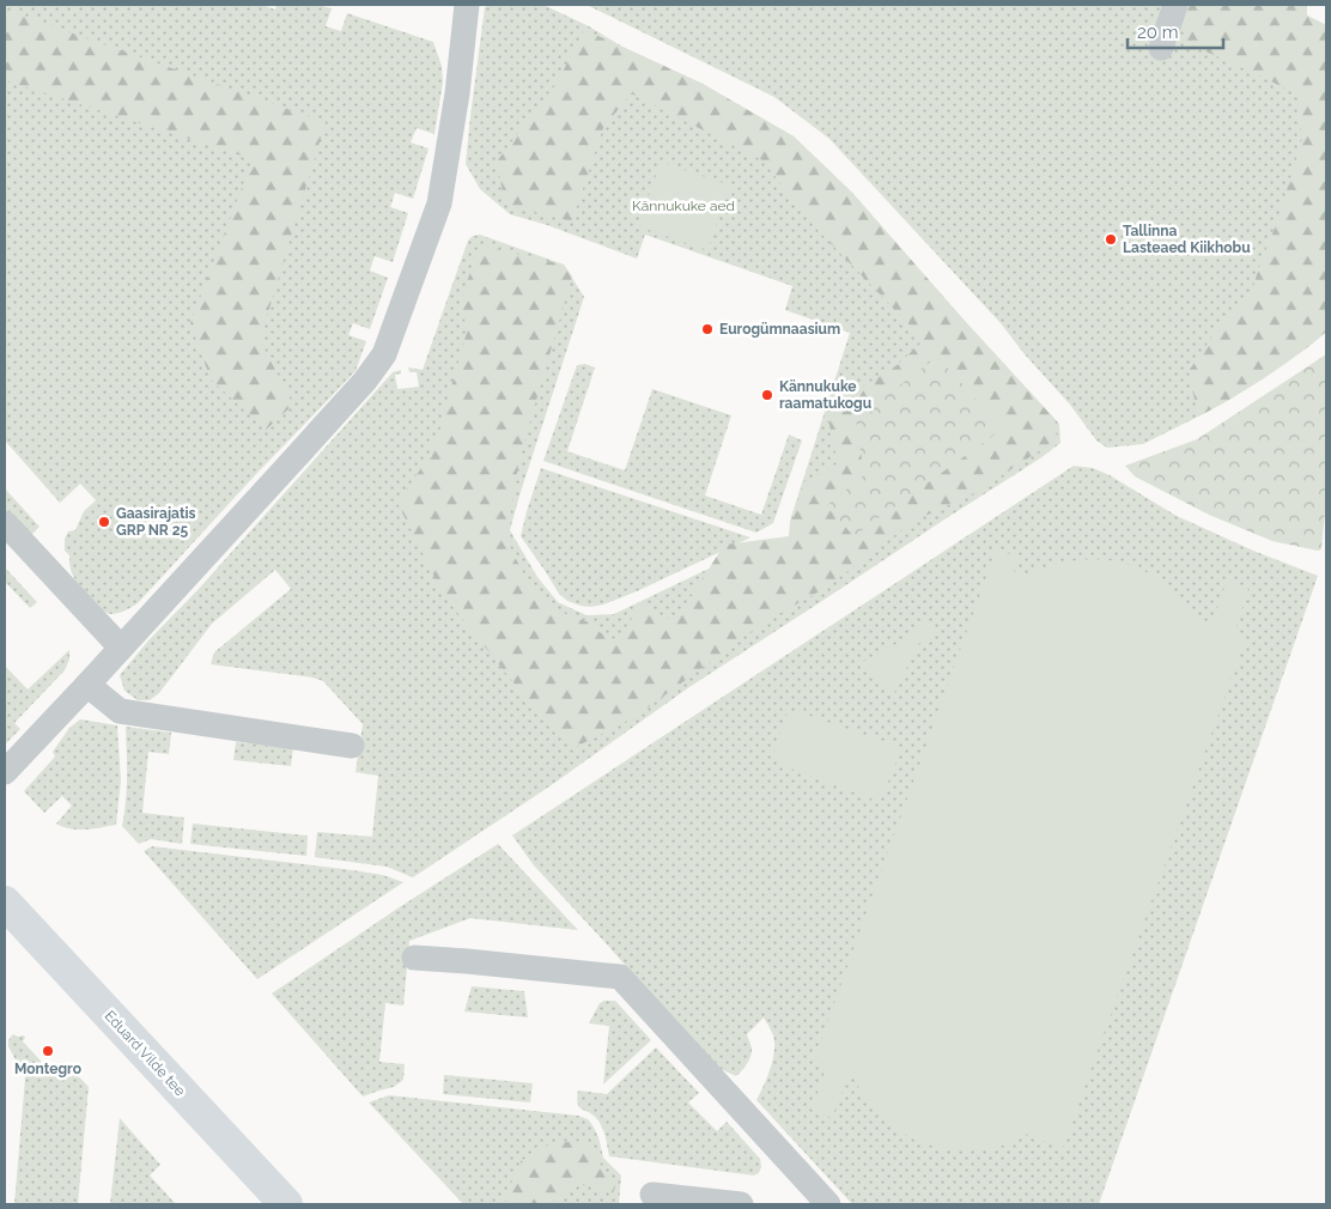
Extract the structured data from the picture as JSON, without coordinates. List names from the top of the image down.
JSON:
{
  "streets": {
    "street": ["Eduard Vilde tee"]
  },
  "parks": ["Kännukuke aed"],
  "places": [
    "Tallinna Lasteaed Kiikhobu",
    "Eurogümnaasium",
    "Kännukuke raamatukogu",
    "Gaasirajatis GRP NR 25",
    "Montegro"
  ],
  "scale_bar": "20 m"
}
